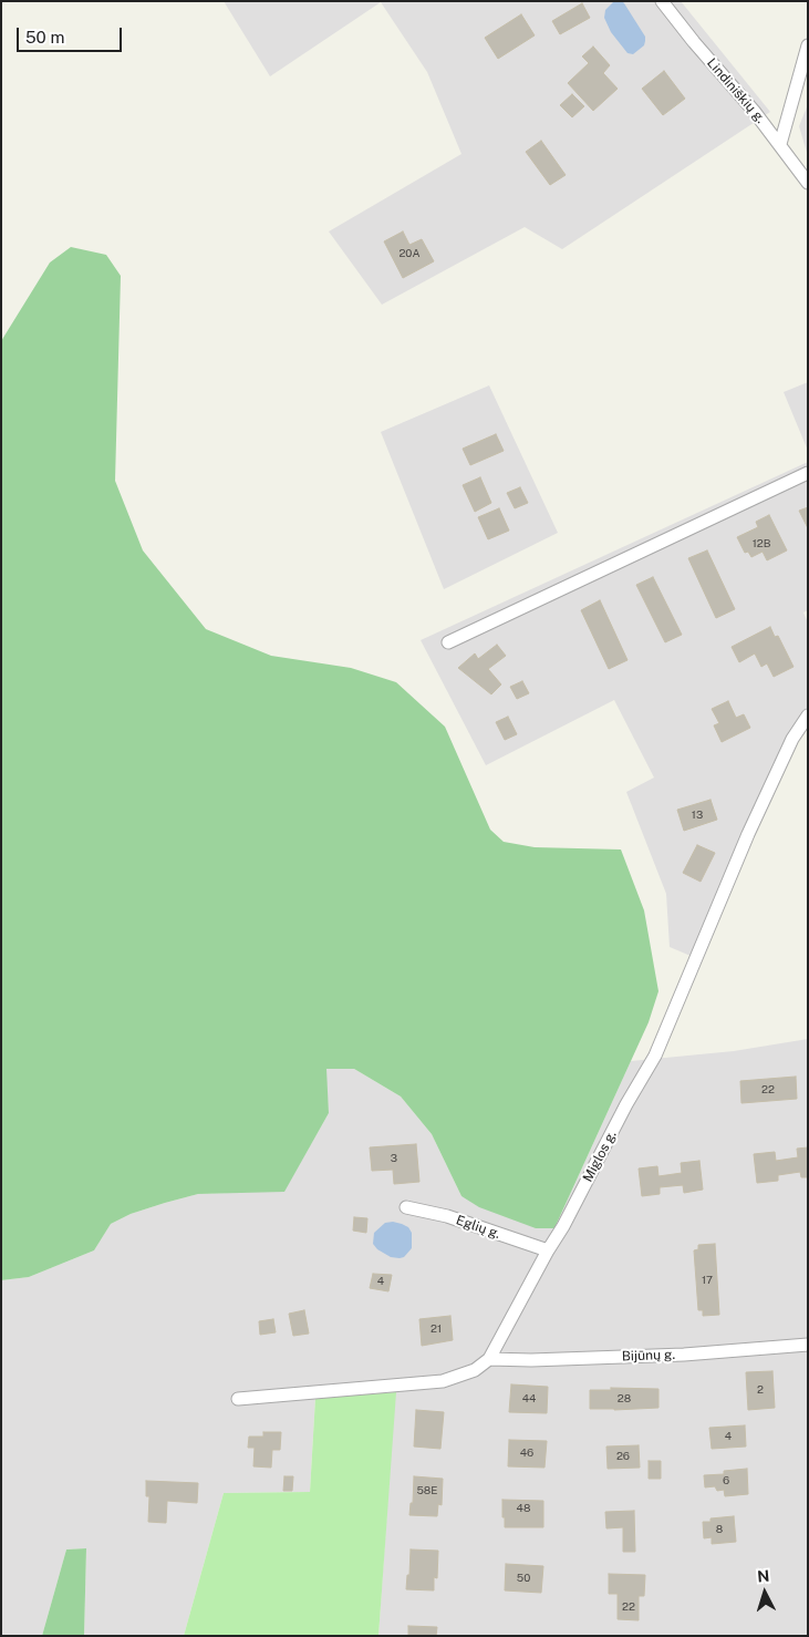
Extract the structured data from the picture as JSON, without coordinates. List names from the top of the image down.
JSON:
{
  "streets": {
    "street": [
      "Lindiniškių g.",
      "Miglos g.",
      "Eglių g.",
      "Bijūnų g."
    ]
  },
  "crossings": [
    ["Miglos g.", "Eglių g."],
    ["Miglos g.", "Bijūnų g."]
  ],
  "house_numbers": [
    "20A",
    "12B",
    "13",
    "22",
    "3",
    "17",
    "4",
    "21",
    "2",
    "44",
    "28",
    "4",
    "46",
    "26",
    "6",
    "58E",
    "48",
    "8",
    "50",
    "22"
  ],
  "scale_bar": "50 m",
  "north": "top"
}
